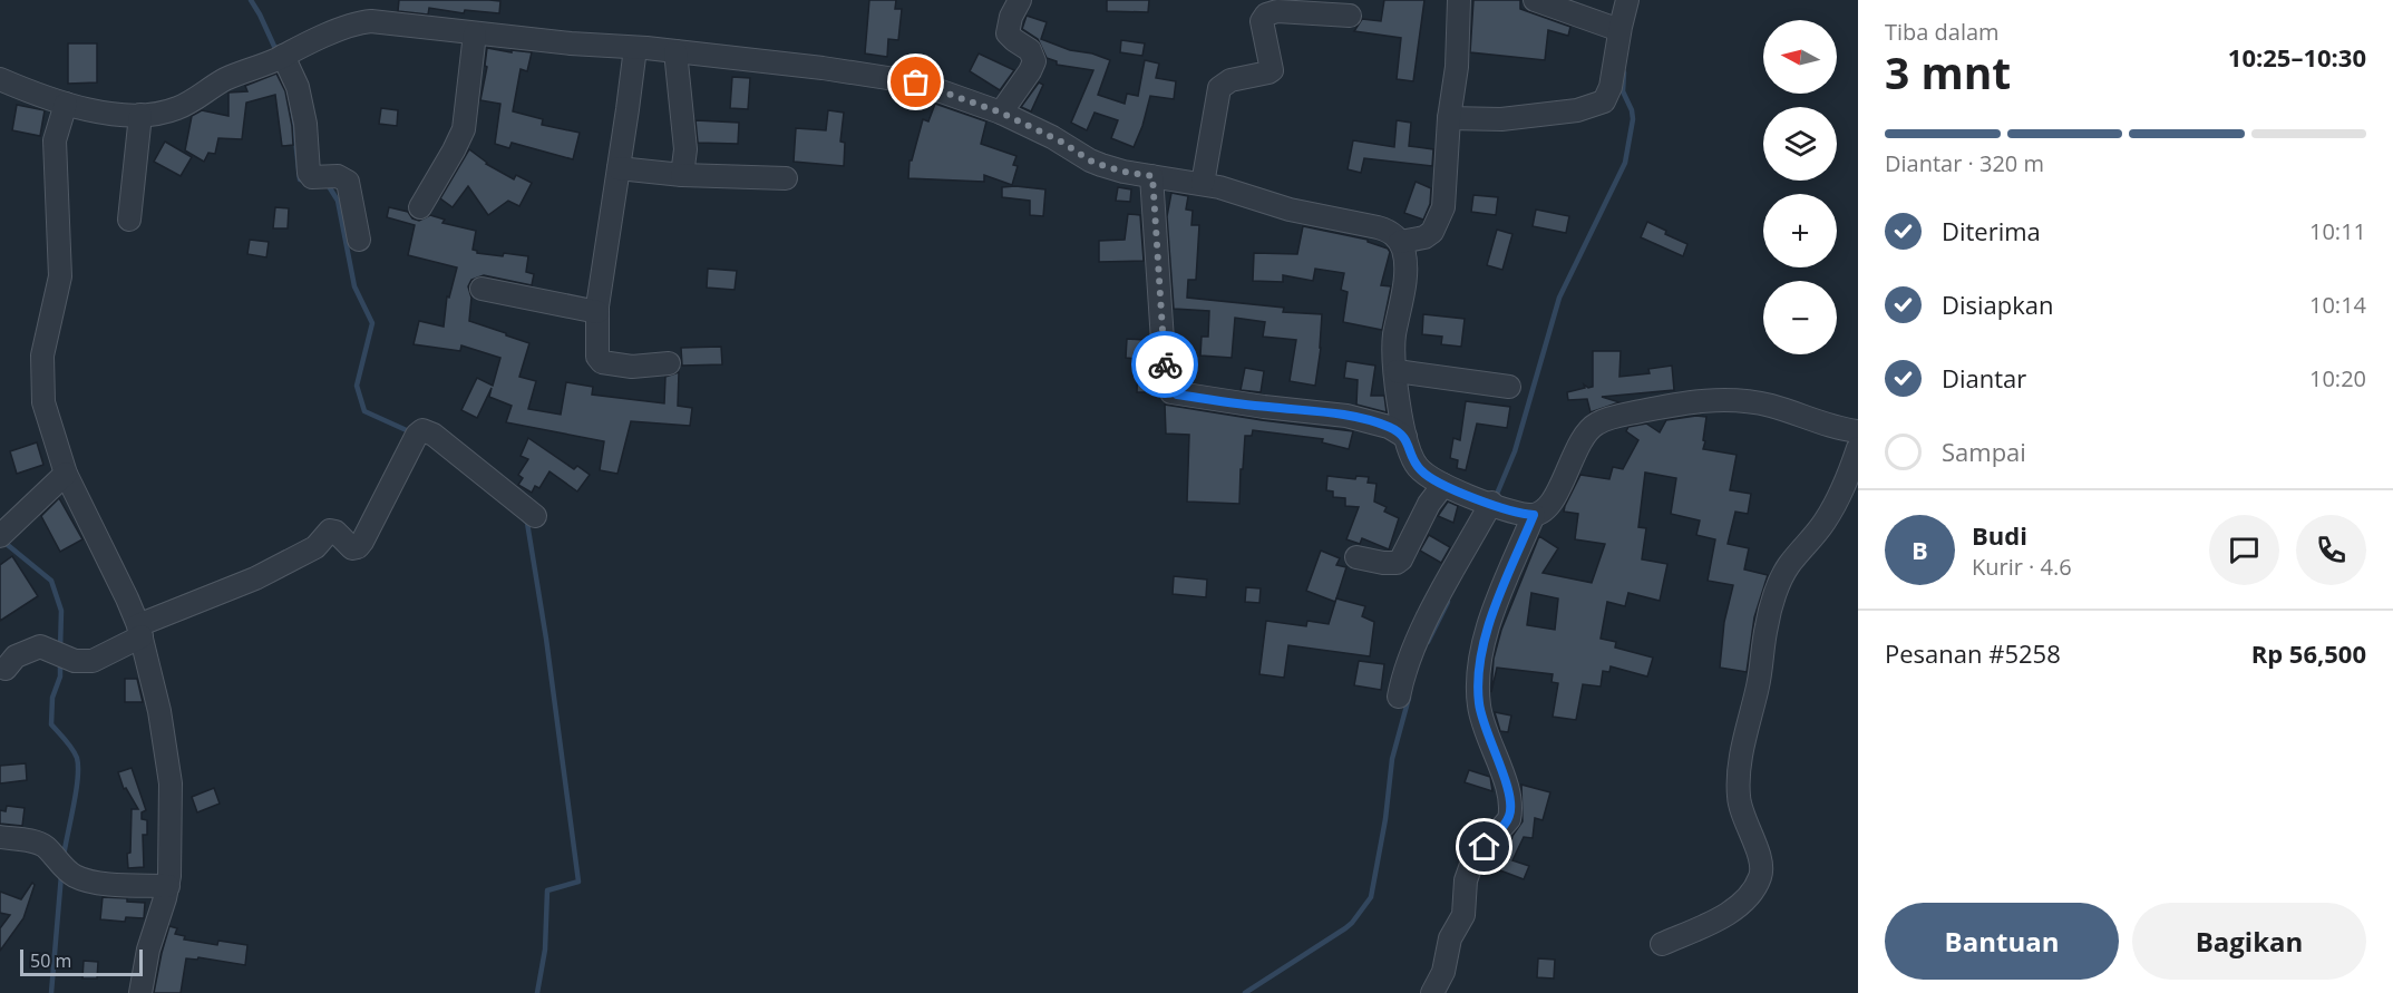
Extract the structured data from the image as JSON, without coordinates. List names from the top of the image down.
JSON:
{
  "scale_bar": "50 m",
  "north": "left",
  "page": {
    "heading": ["3 mnt", "Tiba dalam", "10:25–10:30"],
    "panel": [
      "Budi",
      "Kurir · 4.6",
      "Pesanan #5258",
      "Rp 56,500"
    ],
    "map_buttons": ["+", "−"],
    "bar": "Diantar · 320 m",
    "list": [
      ["Diterima", "10:11"],
      ["Disiapkan", "10:14"],
      ["Diantar", "10:20"],
      "Sampai"
    ],
    "round": "B",
    "buttons": ["Bantuan", "Bagikan"],
    "scale": "50 m"
  }
}
